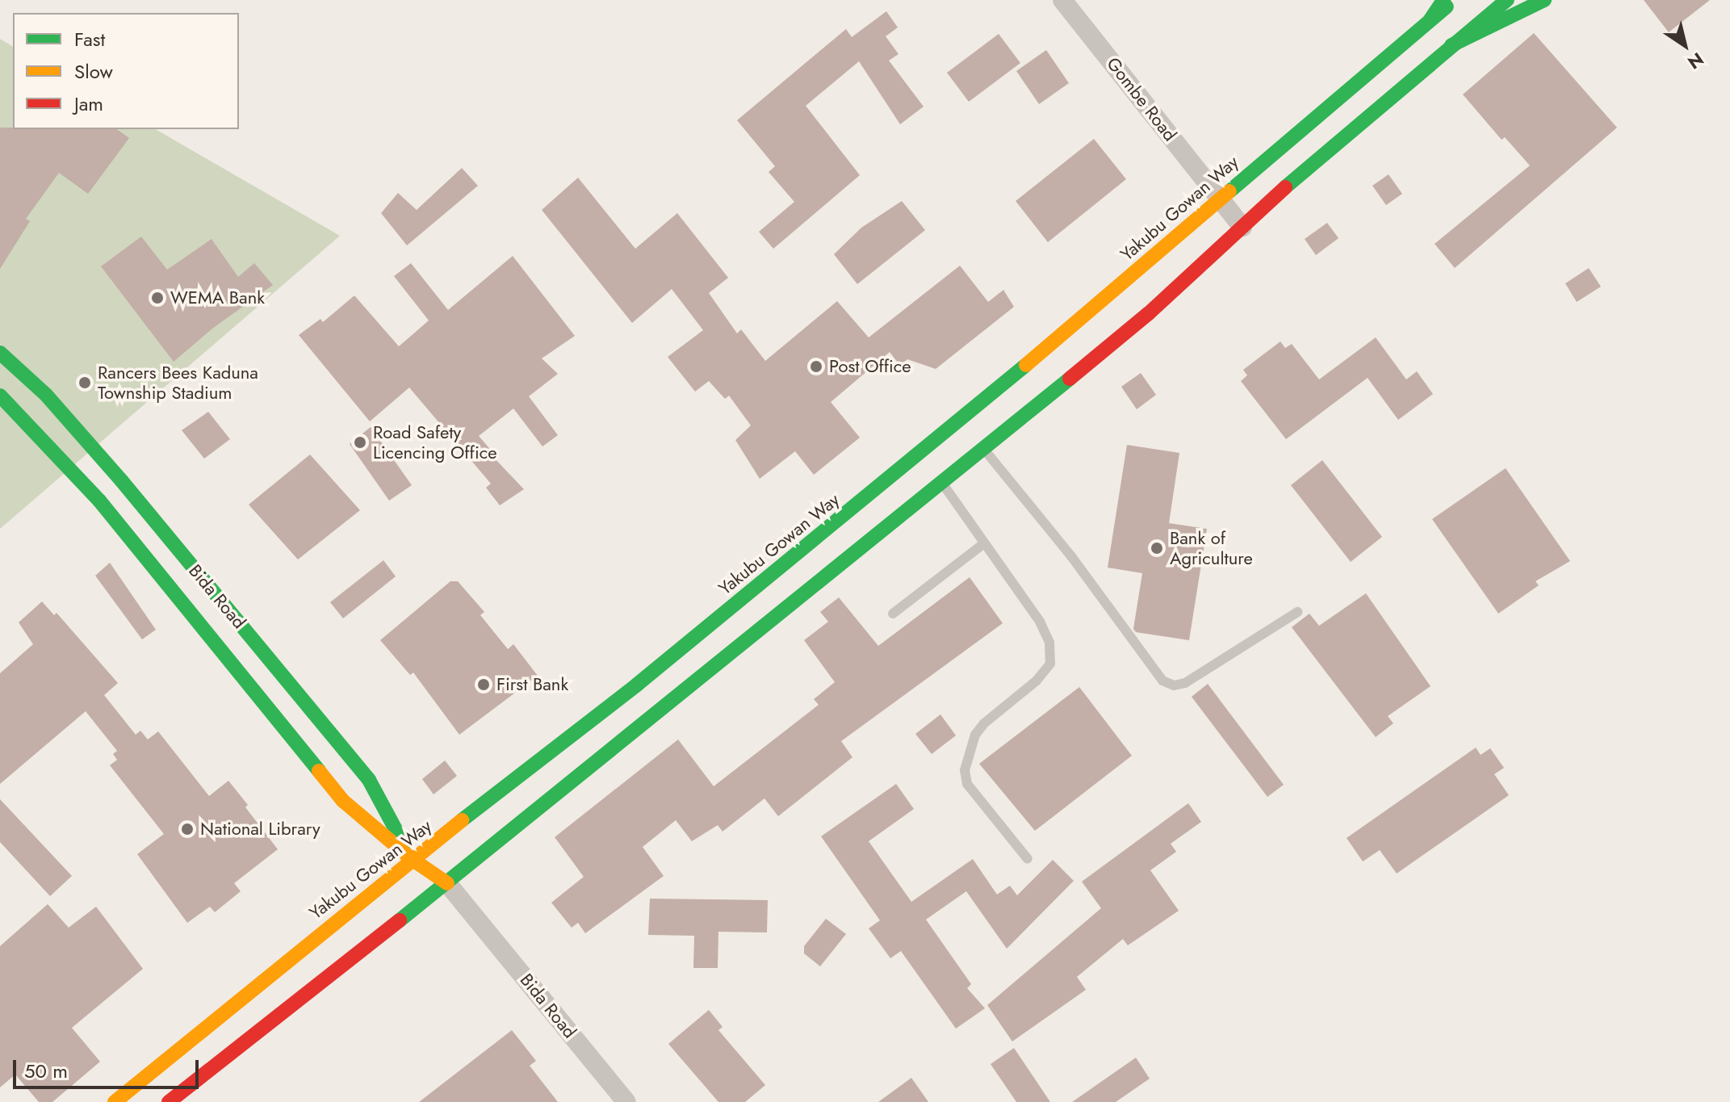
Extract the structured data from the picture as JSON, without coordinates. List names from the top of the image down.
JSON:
{
  "streets": {
    "street": ["Gombe Road", "Yakubu Gowan Way", "Bida Road"]
  },
  "crossings": [
    ["Gombe Road", "Yakubu Gowan Way"],
    ["Yakubu Gowan Way", "Bida Road"]
  ],
  "places": [
    "WEMA Bank",
    "Post Office",
    "Rancers Bees Kaduna Township Stadium",
    "Road Safety Licencing Office",
    "Bank of Agriculture",
    "First Bank",
    "National Library"
  ],
  "legend": ["Fast", "Slow", "Jam"],
  "scale_bar": "50 m",
  "north": "bottom right"
}
